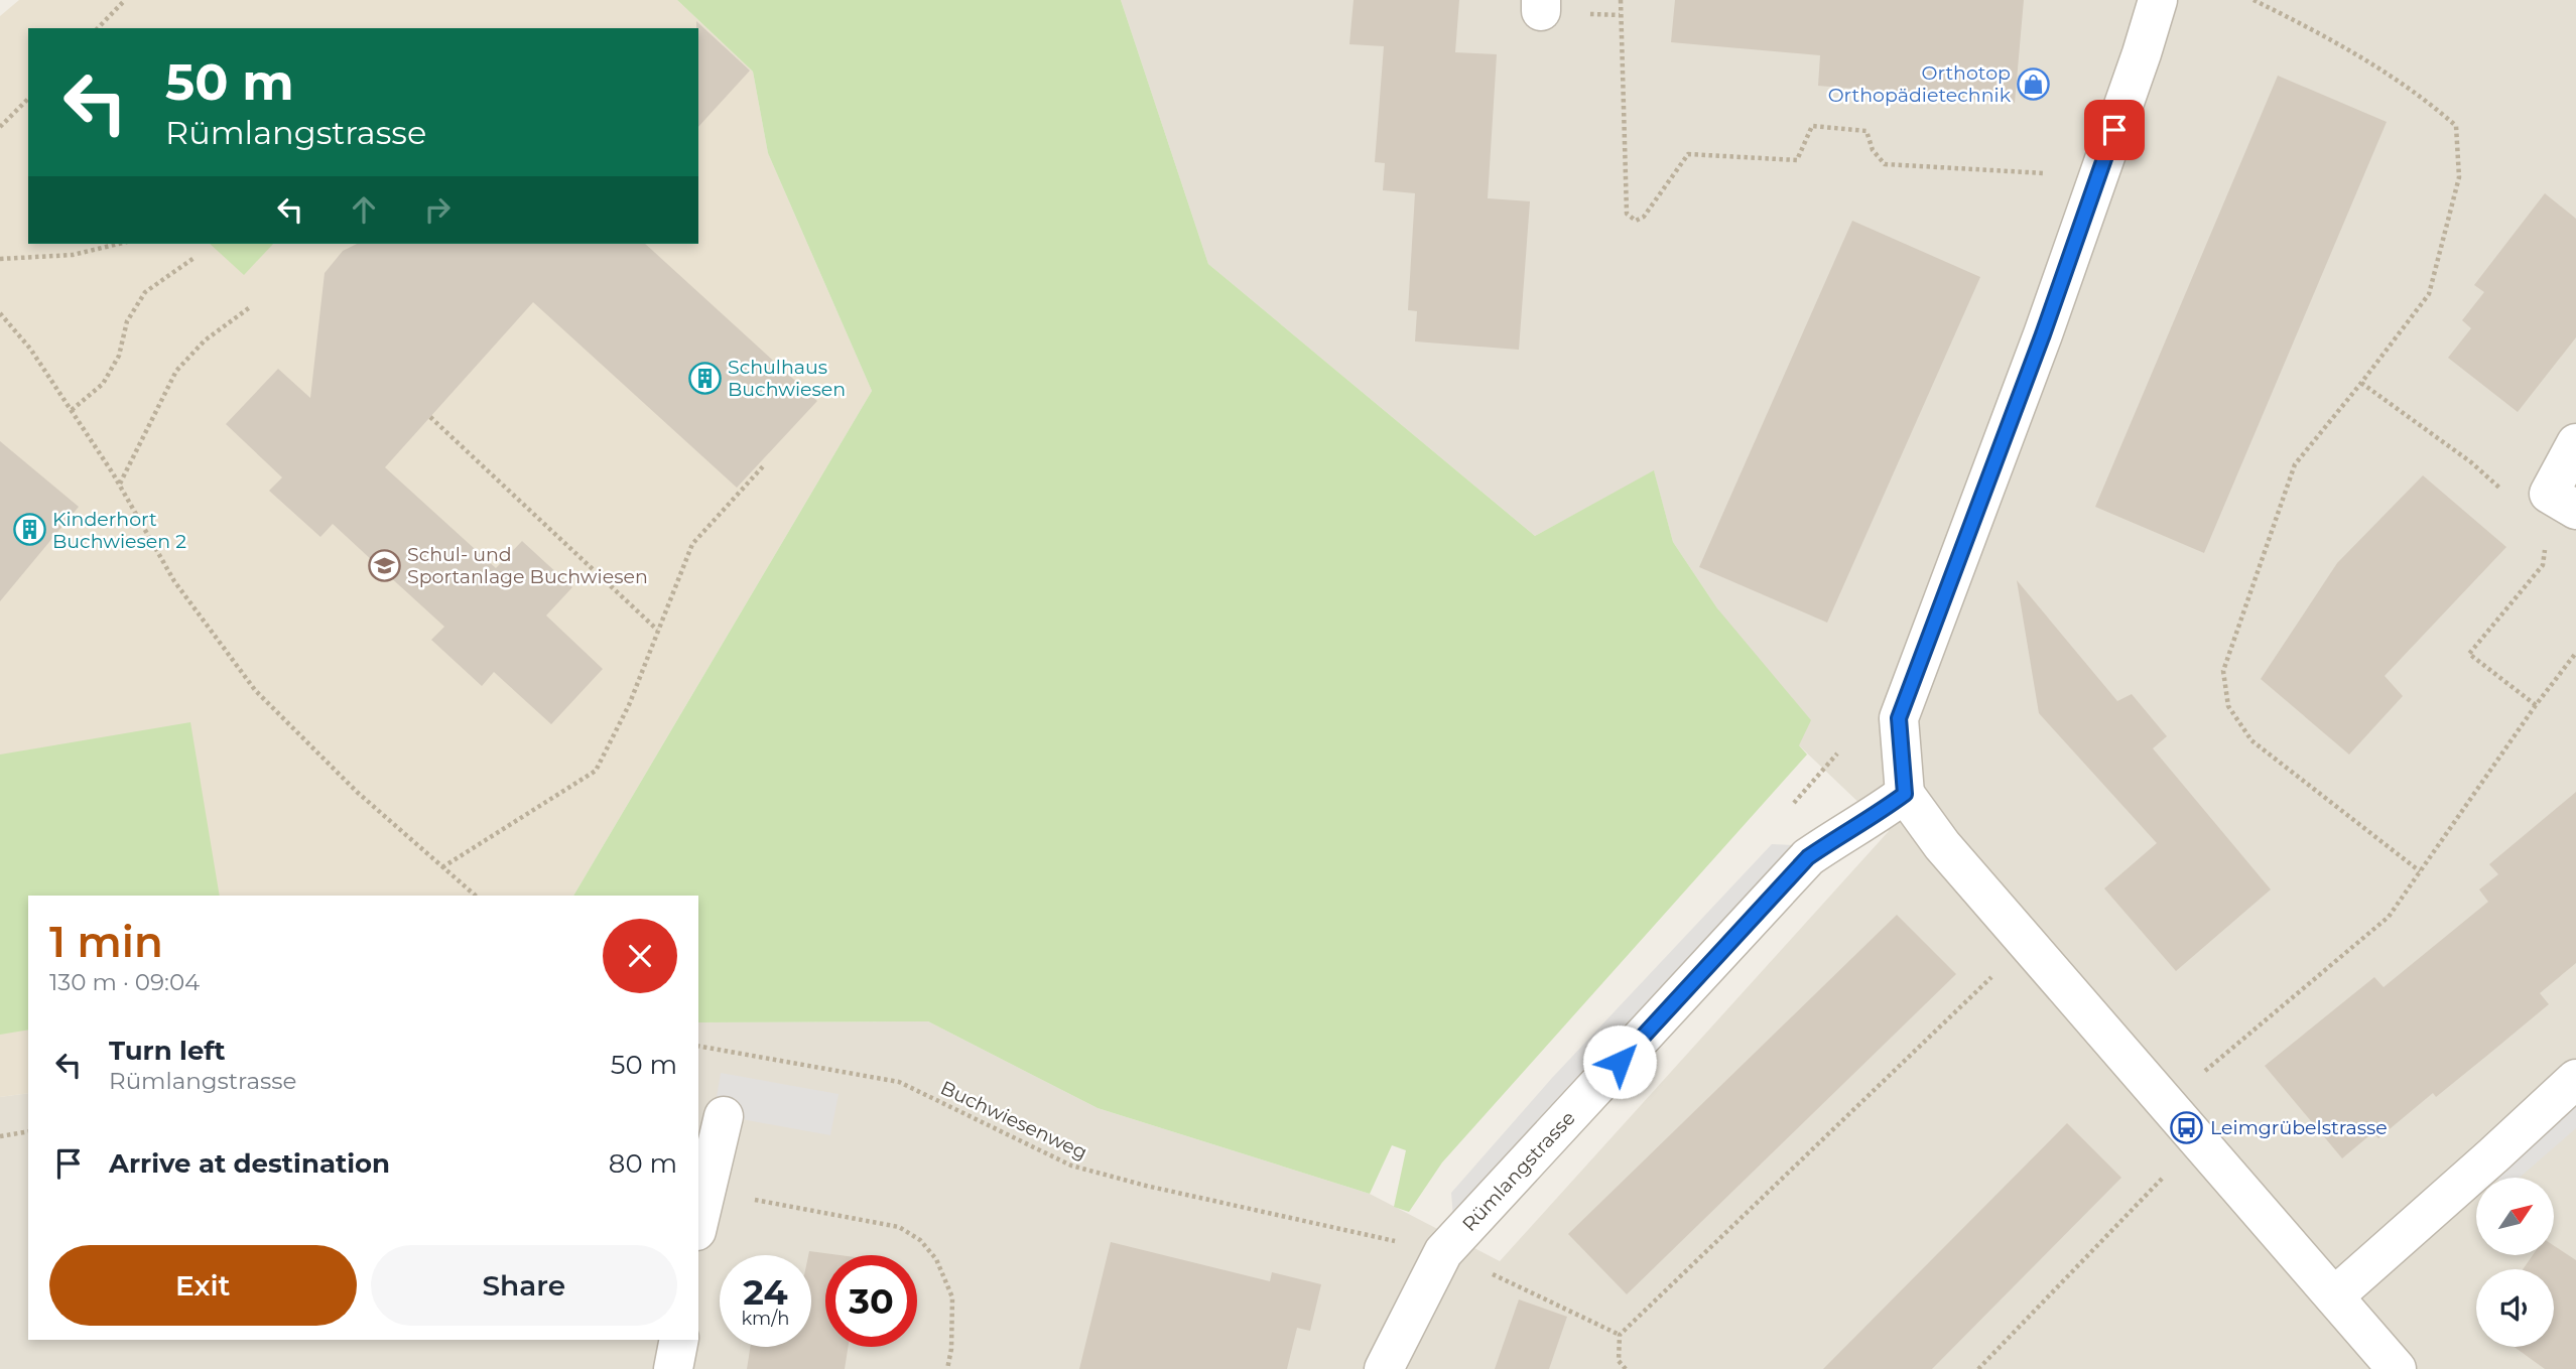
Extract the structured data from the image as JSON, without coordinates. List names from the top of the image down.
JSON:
{
  "streets": {
    "street": ["Rümlangstrasse"],
    "path": ["Buchwiesenweg"]
  },
  "crossings": [
    ["Buchwiesenweg", "Rümlangstrasse"]
  ],
  "places": {
    "shop": ["Orthotop Orthopädietechnik"],
    "building": ["Schulhaus Buchwiesen", "Kinderhort Buchwiesen 2"],
    "school or university": ["Schul- und Sportanlage Buchwiesen"],
    "bus stop": ["Leimgrübelstrasse"]
  },
  "north": "top right",
  "page": {
    "turn": ["50 m", "Rümlangstrasse"],
    "heading": ["1 min", "130 m · 09:04"],
    "list": [
      {
        "name": "Turn left",
        "note": "Rümlangstrasse",
        "value": "50 m"
      },
      {
        "name": "Arrive at destination",
        "value": "80 m"
      }
    ],
    "buttons": ["Exit", "Share"],
    "speed": "24 km/h",
    "limit": "30"
  }
}
